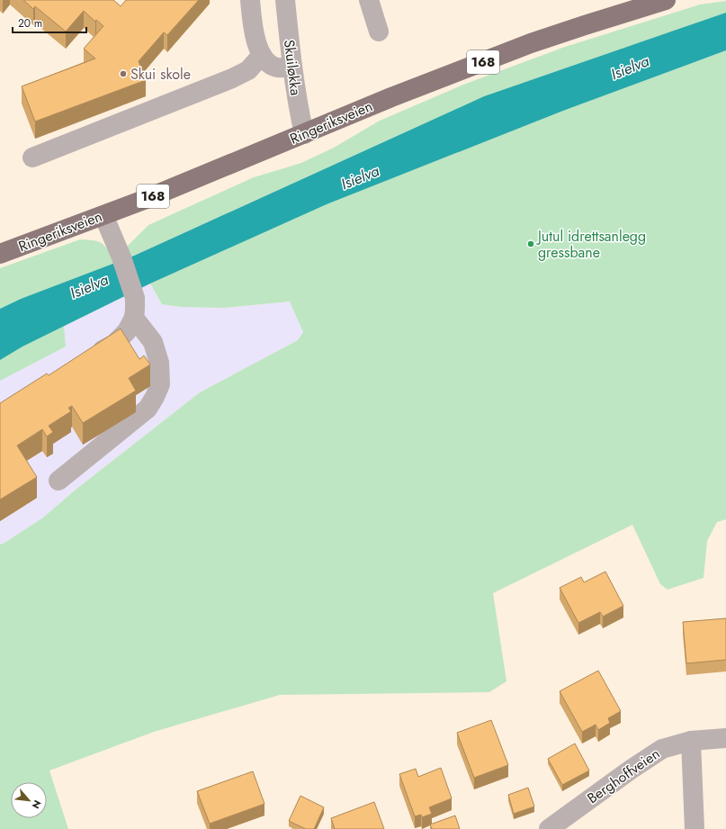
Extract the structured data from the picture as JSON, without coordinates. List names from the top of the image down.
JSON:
{
  "streets": {
    "main road": ["168", "Ringeriksveien"],
    "street": ["Skuiløkka", "Berghoffveien"]
  },
  "crossings": [
    ["Skuiløkka", "Ringeriksveien"]
  ],
  "water": ["Isielva"],
  "places": ["Skui skole", "Jutul idrettsanlegg gressbane"],
  "scale_bar": "20 m",
  "north": "bottom right"
}
